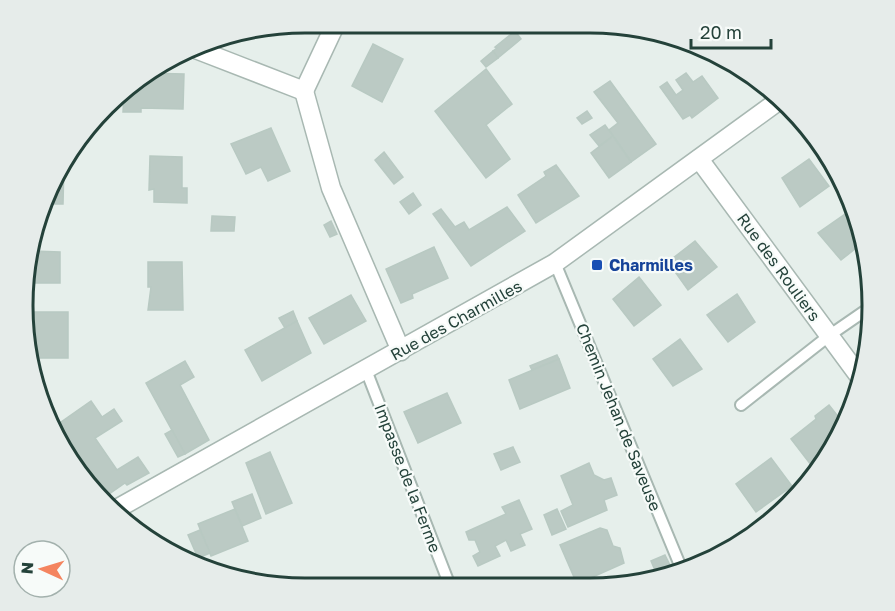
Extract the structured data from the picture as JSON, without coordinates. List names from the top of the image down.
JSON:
{
  "streets": {
    "street": ["Rue des Rouliers", "Rue des Charmilles"],
    "lane": ["Chemin Jehan de Saveuse", "Impasse de la Ferme"]
  },
  "crossings": [
    ["Rue des Rouliers", "Rue des Charmilles"],
    ["Rue des Charmilles", "Chemin Jehan de Saveuse"],
    ["Rue des Charmilles", "Impasse de la Ferme"]
  ],
  "places": {
    "transit": ["Charmilles"]
  },
  "scale_bar": "20 m",
  "north": "left"
}
